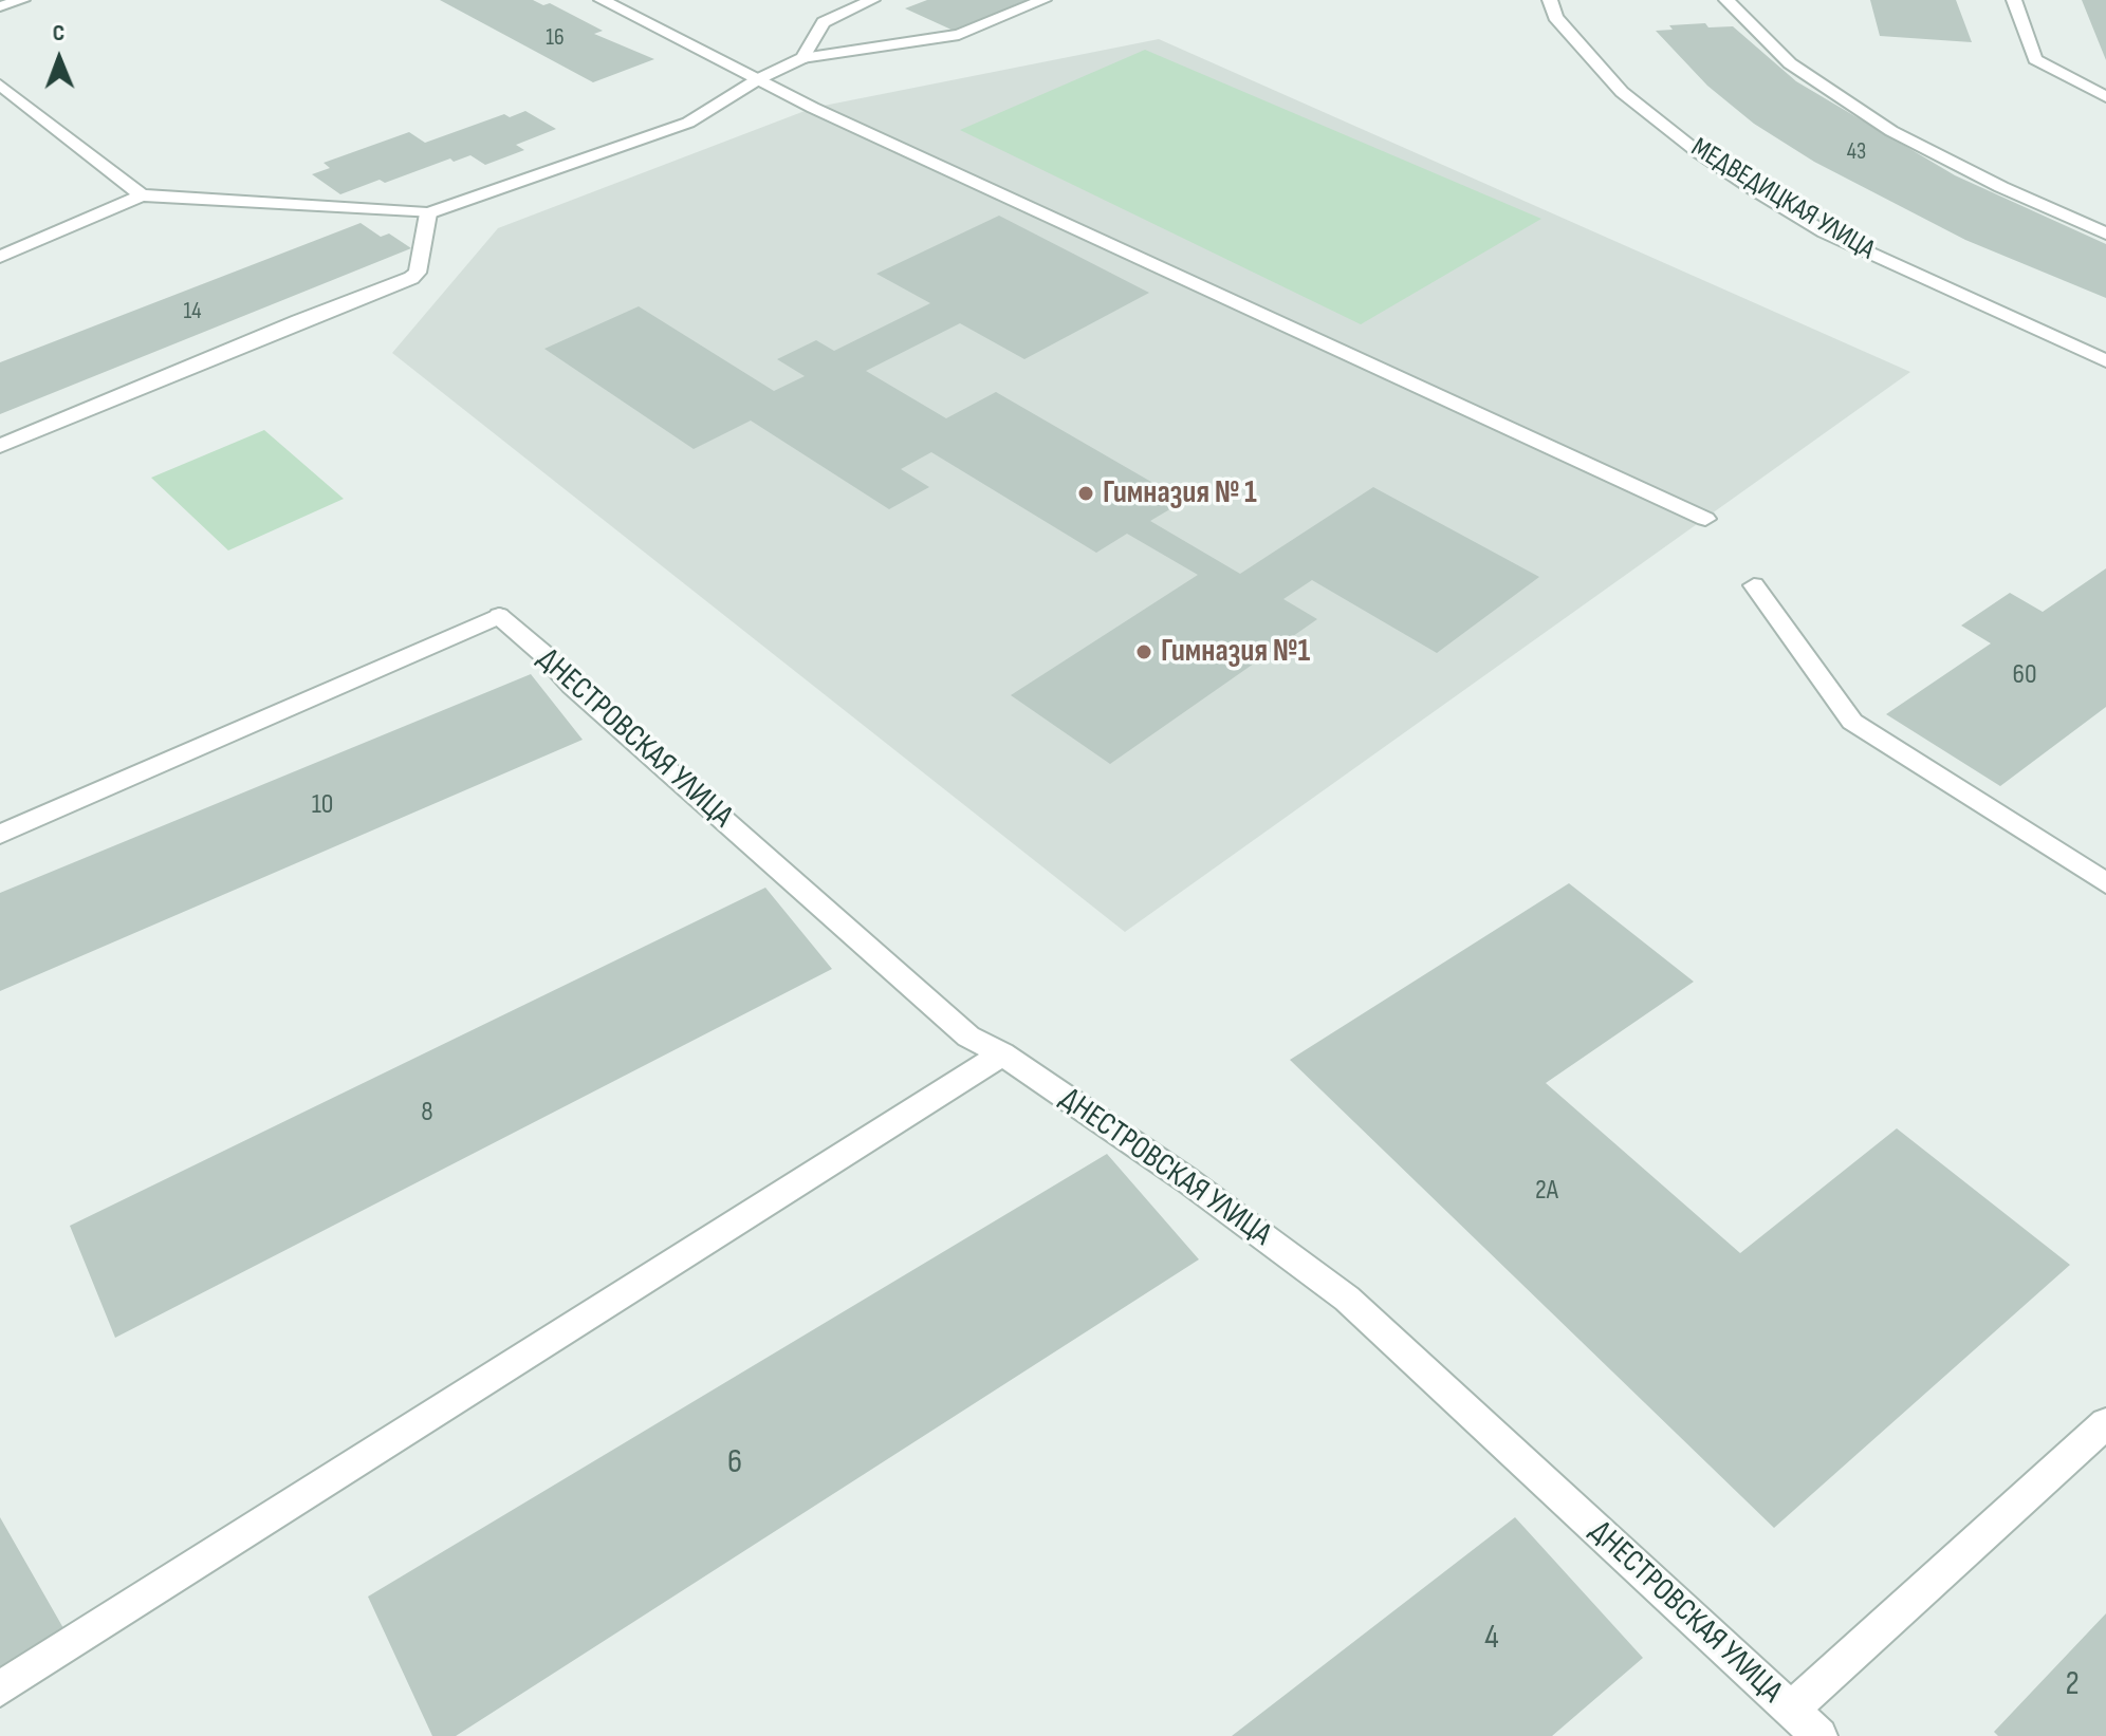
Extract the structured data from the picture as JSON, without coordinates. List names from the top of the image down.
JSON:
{
  "streets": {
    "street": ["МЕДВЕДИЦКАЯ УЛИЦА", "ДНЕСТРОВСКАЯ УЛИЦА"]
  },
  "places": ["Гимназия № 1", "Гимназия №1"],
  "house_numbers": [
    "16",
    "43",
    "14",
    "60",
    "10",
    "8",
    "2А",
    "6",
    "4",
    "2"
  ],
  "north": "top"
}
